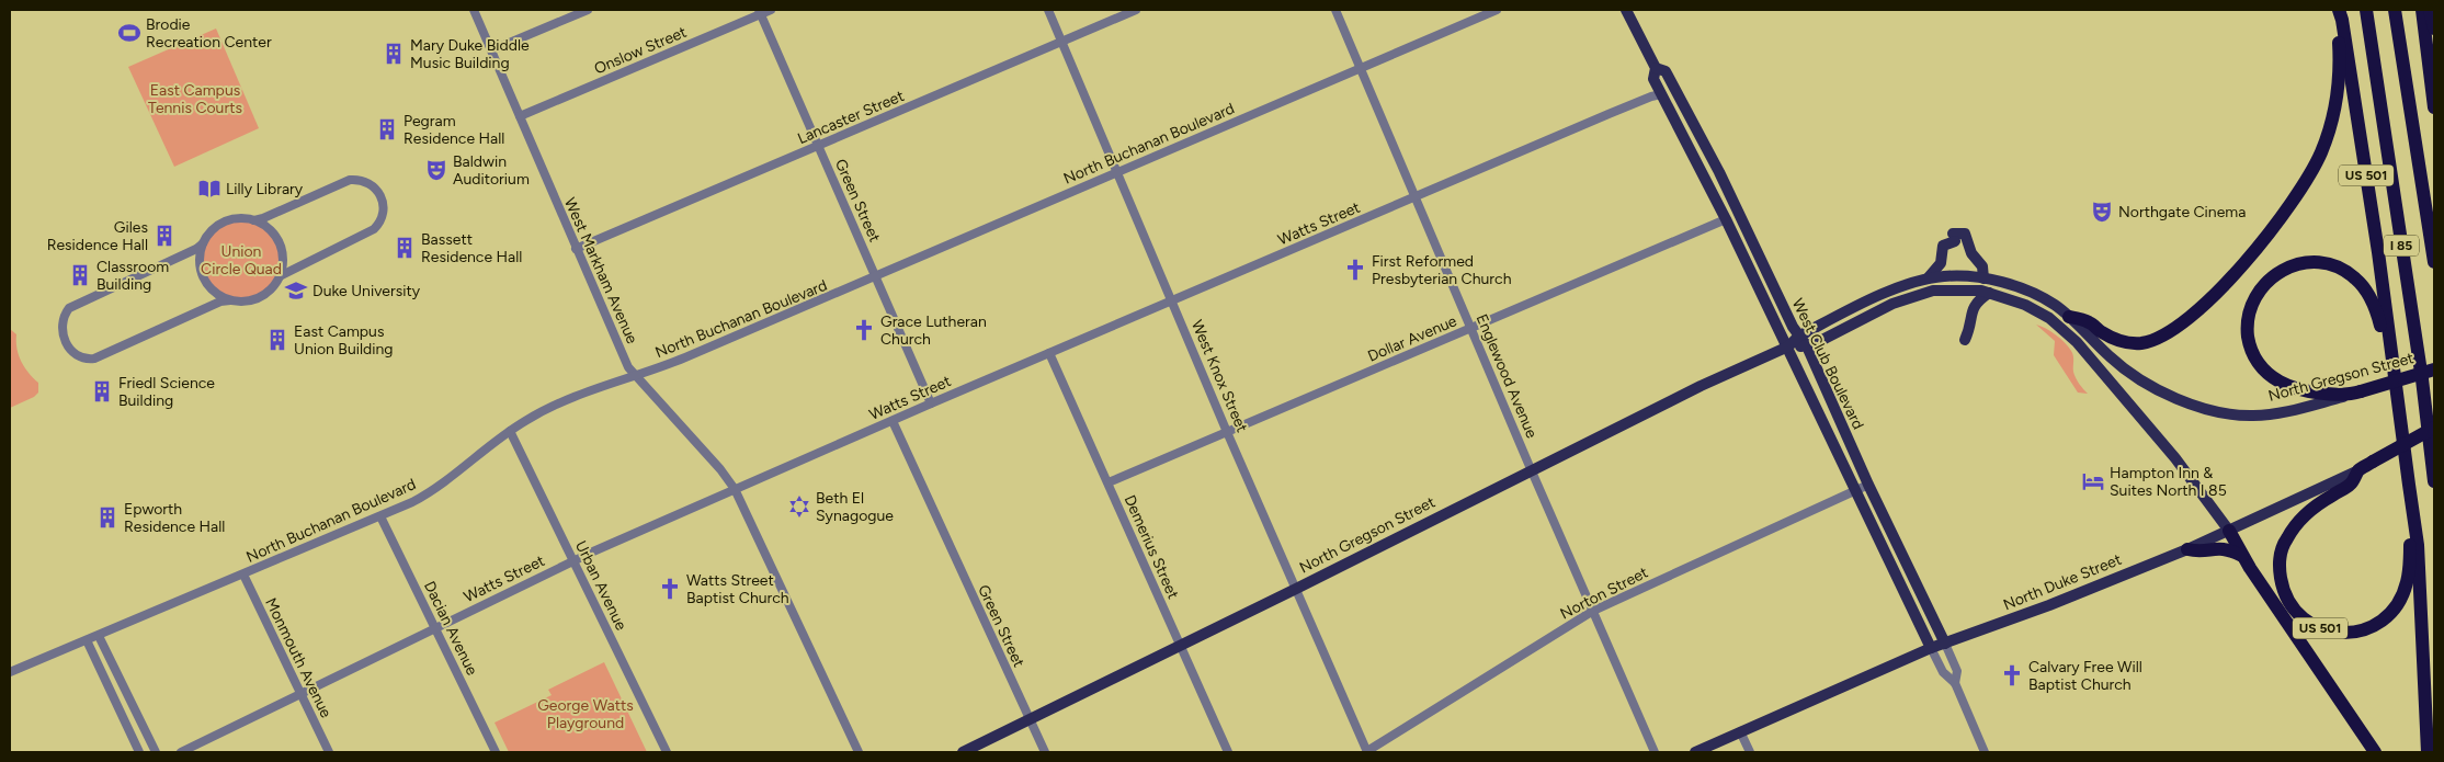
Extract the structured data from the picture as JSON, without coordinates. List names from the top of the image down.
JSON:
{
  "streets": {
    "highway": [
      "US 501",
      "I 85",
      "North Gregson Street",
      "North Duke Street"
    ],
    "main road": ["West Club Boulevard"],
    "street": [
      "Onslow Street",
      "Lancaster Street",
      "North Buchanan Boulevard",
      "Green Street",
      "Watts Street",
      "West Markham Avenue",
      "Dollar Avenue",
      "West Knox Street",
      "Englewood Avenue",
      "Demerius Street",
      "Urban Avenue",
      "Norton Street",
      "Dacian Avenue",
      "Monmouth Avenue"
    ]
  },
  "crossings": [
    ["Onslow Street", "Green Street"],
    ["Onslow Street", "West Markham Avenue"],
    ["Lancaster Street", "Green Street"],
    ["Lancaster Street", "West Markham Avenue"],
    ["Lancaster Street", "West Knox Street"],
    ["North Buchanan Boulevard", "Green Street"],
    ["North Buchanan Boulevard", "West Markham Avenue"],
    ["North Buchanan Boulevard", "West Knox Street"],
    ["North Buchanan Boulevard", "Englewood Avenue"],
    ["North Buchanan Boulevard", "Urban Avenue"],
    ["North Buchanan Boulevard", "Dacian Avenue"],
    ["North Buchanan Boulevard", "Monmouth Avenue"],
    ["US 501", "North Duke Street"],
    ["Green Street", "Watts Street"],
    ["Green Street", "North Gregson Street"],
    ["Watts Street", "West Markham Avenue"],
    ["Watts Street", "West Club Boulevard"],
    ["Watts Street", "West Knox Street"],
    ["Watts Street", "Englewood Avenue"],
    ["Watts Street", "Demerius Street"],
    ["Watts Street", "Urban Avenue"],
    ["Watts Street", "Dacian Avenue"],
    ["Watts Street", "Monmouth Avenue"],
    ["Dollar Avenue", "West Club Boulevard"],
    ["Dollar Avenue", "West Knox Street"],
    ["Dollar Avenue", "Englewood Avenue"],
    ["Dollar Avenue", "Demerius Street"],
    ["West Club Boulevard", "North Gregson Street"],
    ["West Club Boulevard", "North Duke Street"],
    ["West Club Boulevard", "Norton Street"],
    ["West Knox Street", "North Gregson Street"],
    ["West Knox Street", "Norton Street"],
    ["Englewood Avenue", "North Gregson Street"],
    ["Englewood Avenue", "Norton Street"],
    ["North Gregson Street", "Demerius Street"],
    ["North Gregson Street", "North Duke Street"]
  ],
  "parks": ["East Campus Tennis Courts", "Union Circle Quad", "George Watts Playground"],
  "places": {
    "sports": ["Brodie Recreation Center"],
    "building": [
      "Mary Duke Biddle Music Building",
      "Pegram Residence Hall",
      "Giles Residence Hall",
      "Bassett Residence Hall",
      "Classroom Building",
      "East Campus Union Building",
      "Friedl Science Building",
      "Epworth Residence Hall"
    ],
    "theatre": ["Baldwin Auditorium", "Northgate Cinema"],
    "library": ["Lilly Library"],
    "church": [
      "First Reformed Presbyterian Church",
      "Grace Lutheran Church",
      "Watts Street Baptist Church",
      "Calvary Free Will Baptist Church"
    ],
    "school or university": ["Duke University"],
    "hotel": ["Hampton Inn & Suites North I 85"],
    "synagogue": ["Beth El Synagogue"]
  }
}
